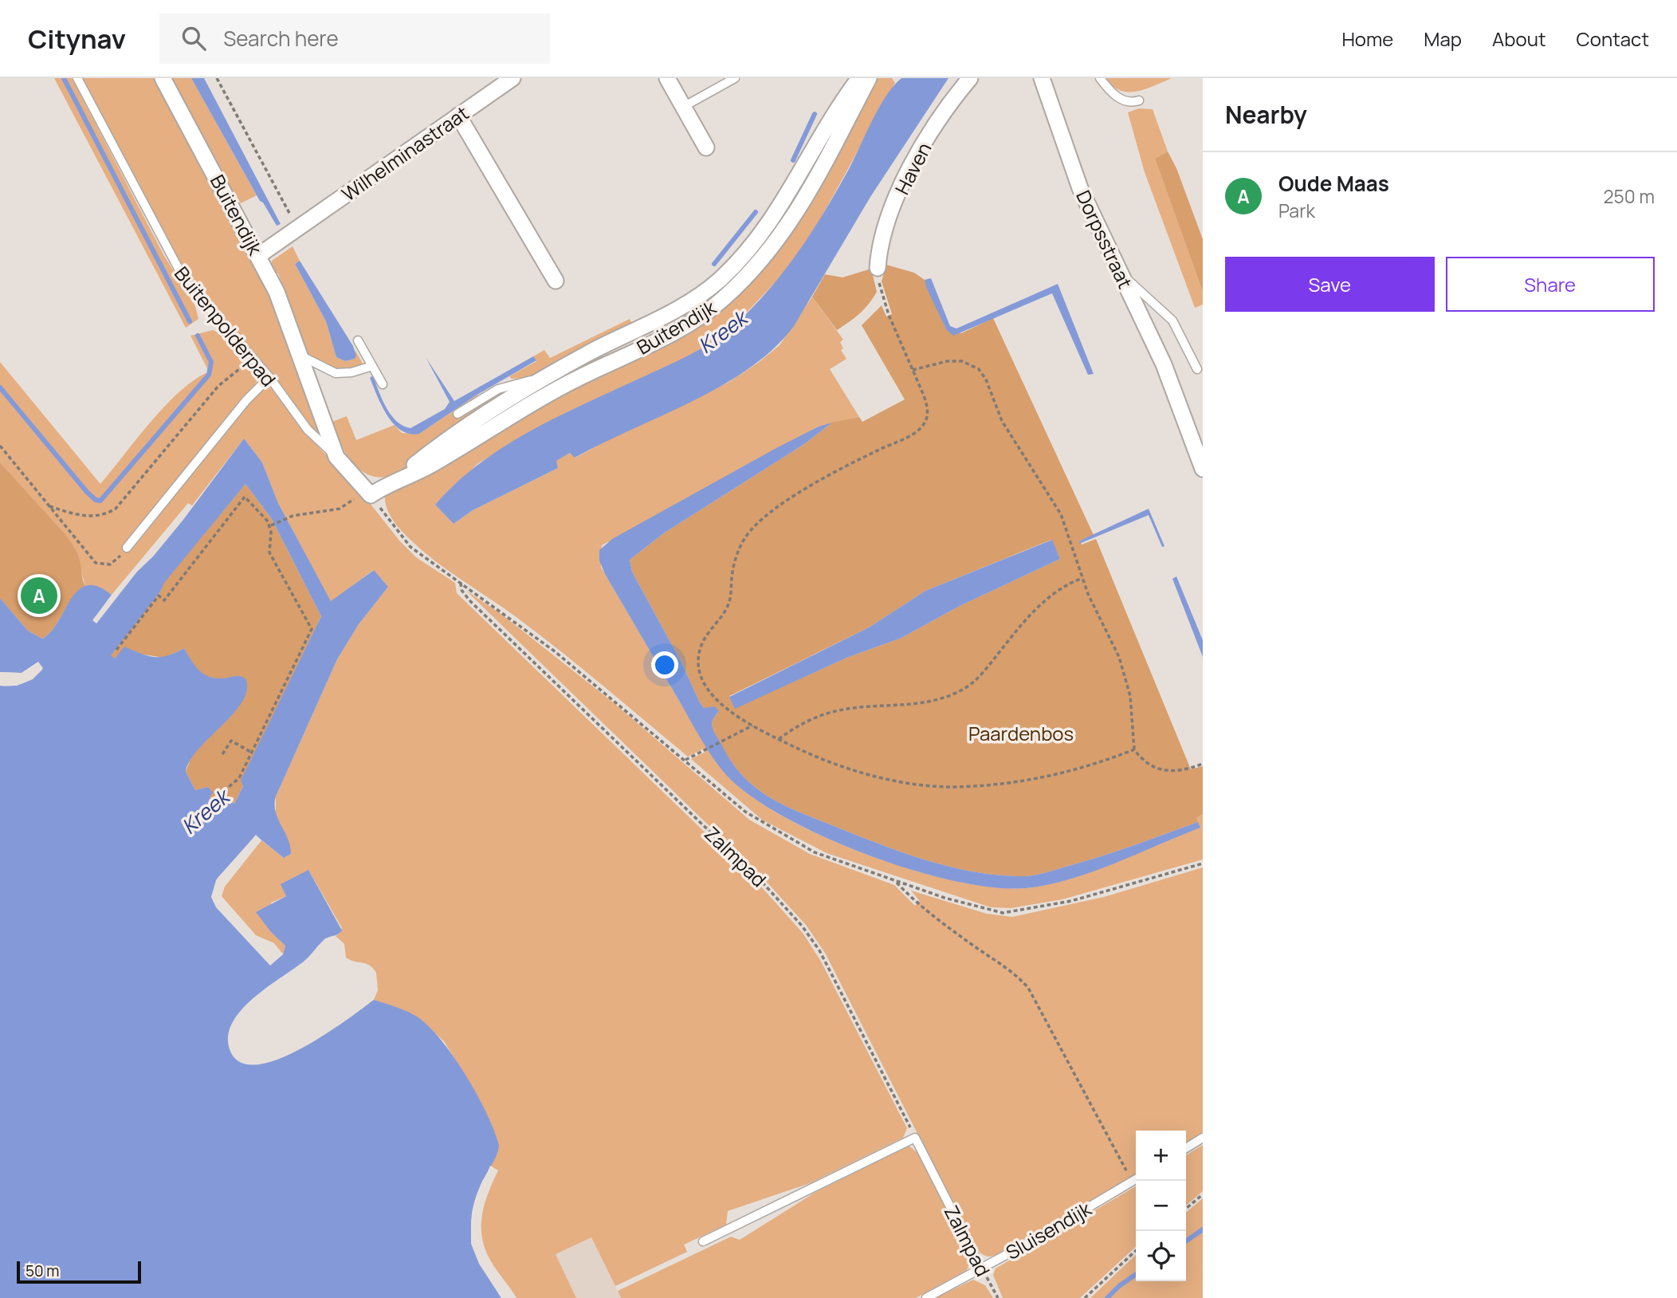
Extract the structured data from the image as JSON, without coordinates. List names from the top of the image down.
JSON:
{
  "streets": {
    "street": [
      "Wilhelminastraat",
      "Haven",
      "Buitendijk",
      "Dorpsstraat",
      "Buitenpolderpad"
    ],
    "lane": ["Zalmpad", "Sluisendijk"]
  },
  "crossings": [
    ["Wilhelminastraat", "Buitendijk"],
    ["Buitendijk", "Buitenpolderpad"],
    ["Buitendijk", "Zalmpad"],
    ["Buitenpolderpad", "Zalmpad"],
    ["Zalmpad", "Sluisendijk"]
  ],
  "water": ["Kreek"],
  "parks": ["Paardenbos"],
  "scale_bar": "50 m",
  "page": {
    "header": "Citynav",
    "search": "Search here",
    "nav": [
      "Home",
      "Map",
      "About",
      "Contact"
    ],
    "heading": "Nearby",
    "list": [
      {
        "mark": "A",
        "name": "Oude Maas",
        "note": "Park",
        "value": "250 m"
      }
    ],
    "buttons": ["Save", "Share"],
    "pins": "A",
    "map_buttons": ["+", "−"],
    "scale": "50 m"
  }
}
